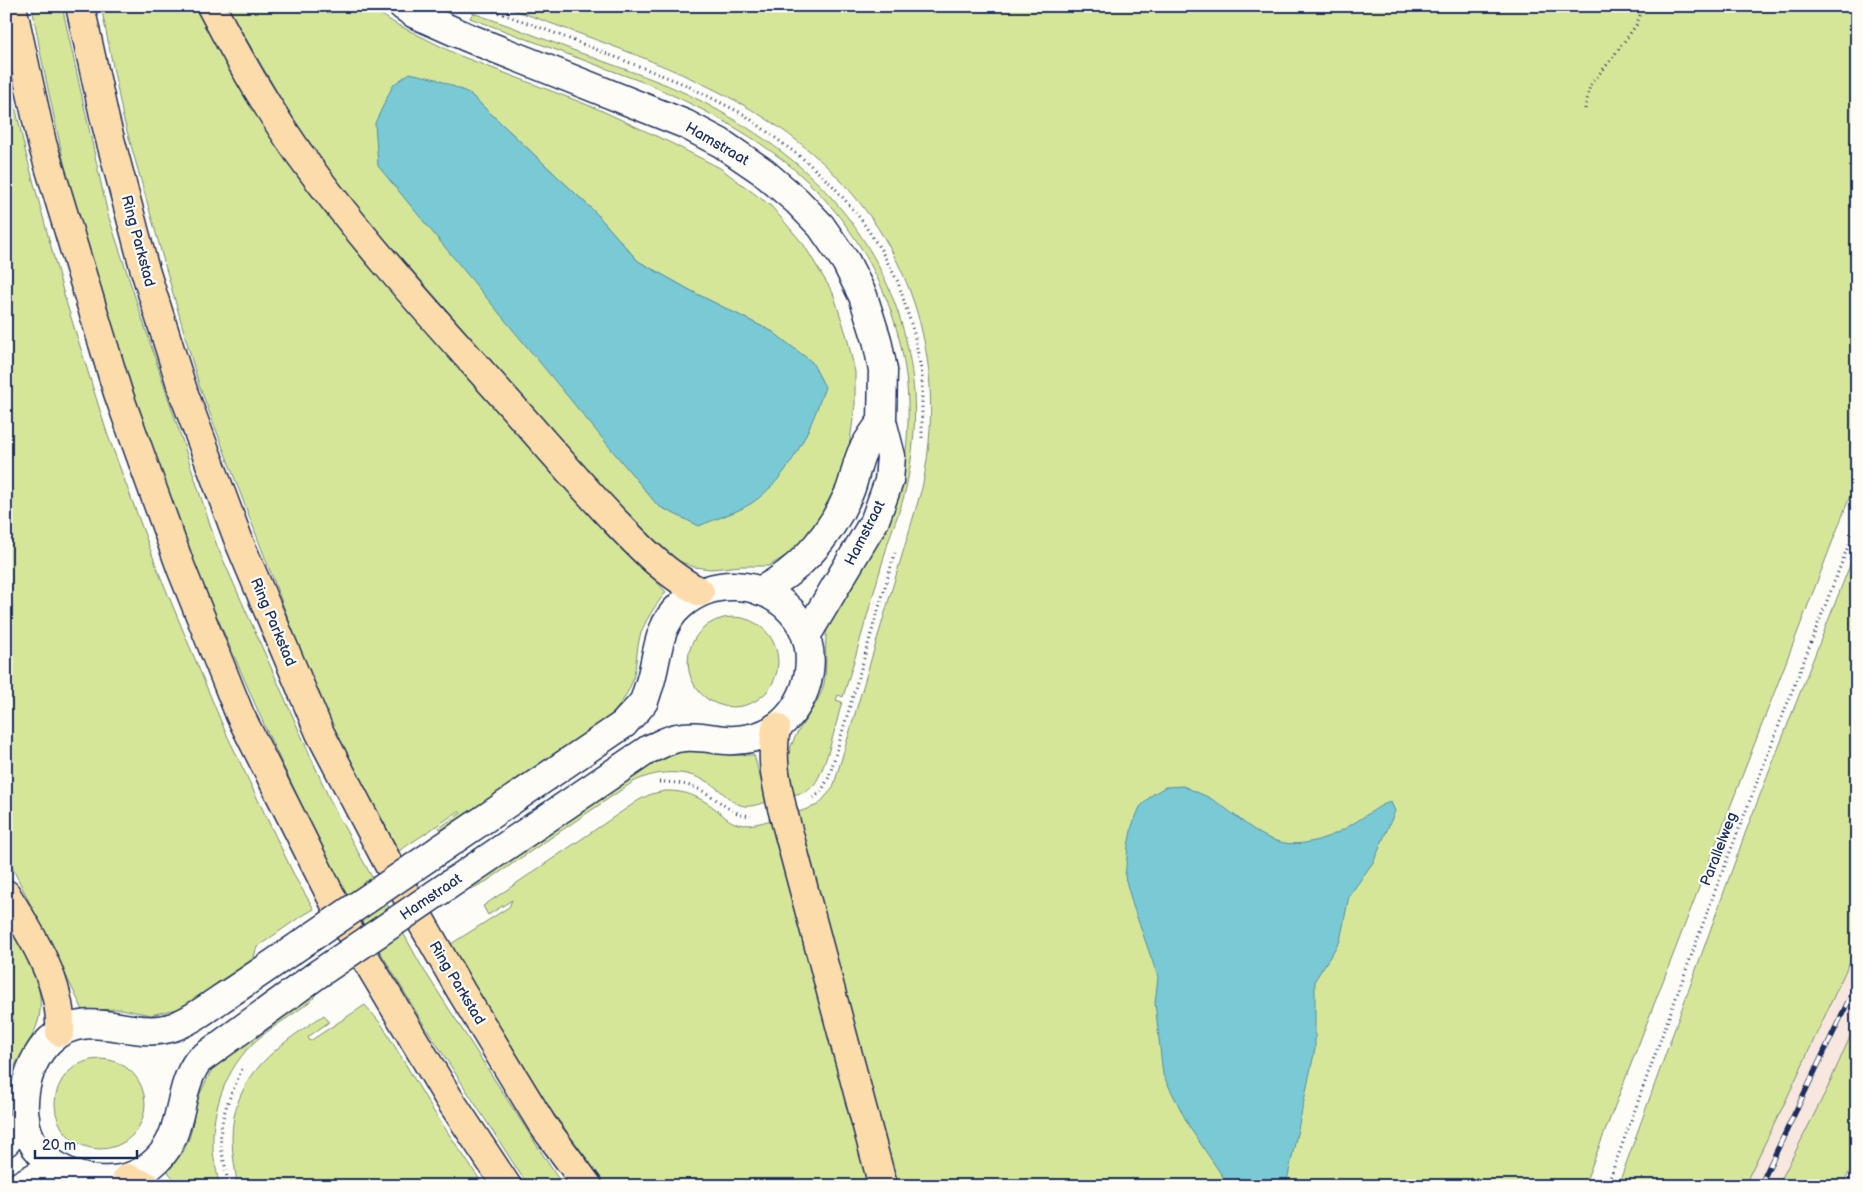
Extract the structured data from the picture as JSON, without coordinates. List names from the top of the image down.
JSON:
{
  "streets": {
    "highway": ["Ring Parkstad"],
    "main road": ["Hamstraat"],
    "path": ["Parallelweg"]
  },
  "scale_bar": "20 m"
}
